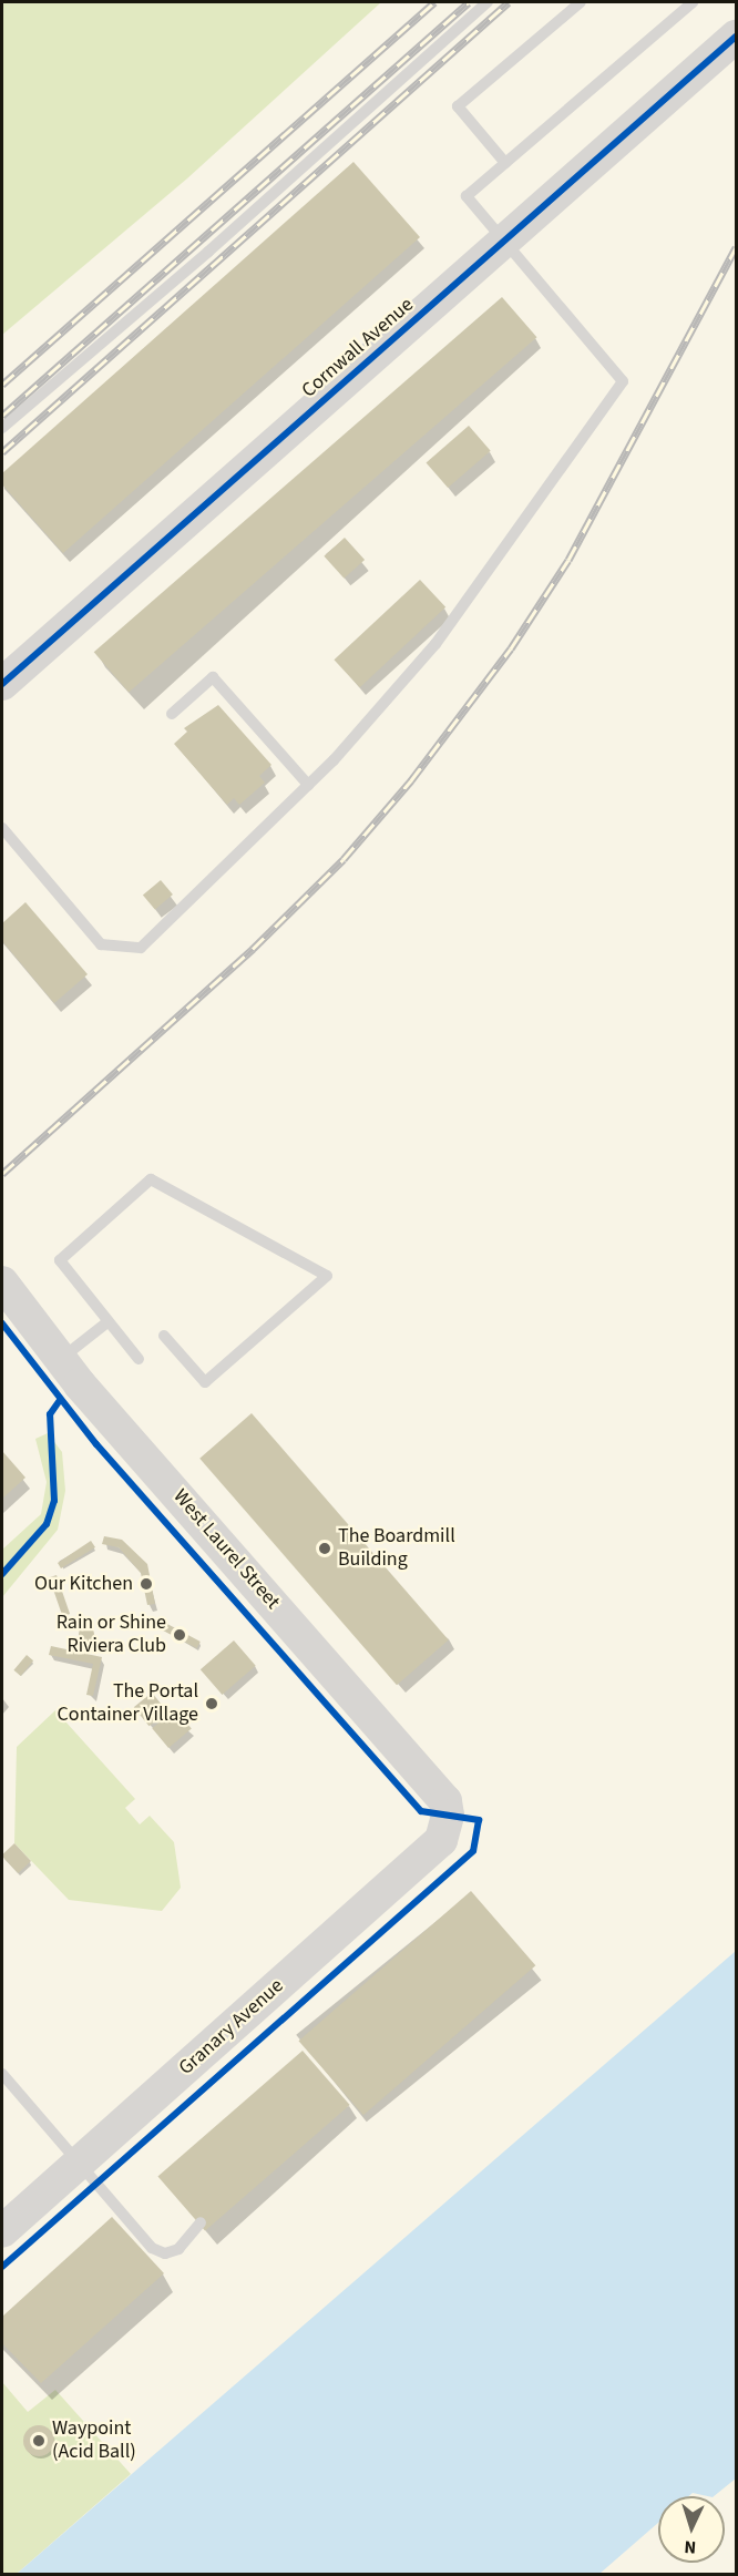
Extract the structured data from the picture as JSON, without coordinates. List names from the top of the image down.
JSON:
{
  "streets": {
    "street": ["Cornwall Avenue", "West Laurel Street", "Granary Avenue"]
  },
  "crossings": [
    ["West Laurel Street", "Granary Avenue"]
  ],
  "places": [
    "The Boardmill Building",
    "Our Kitchen",
    "Rain or Shine Riviera Club",
    "The Portal Container Village",
    "Waypoint (Acid Ball)"
  ],
  "north": "bottom"
}
